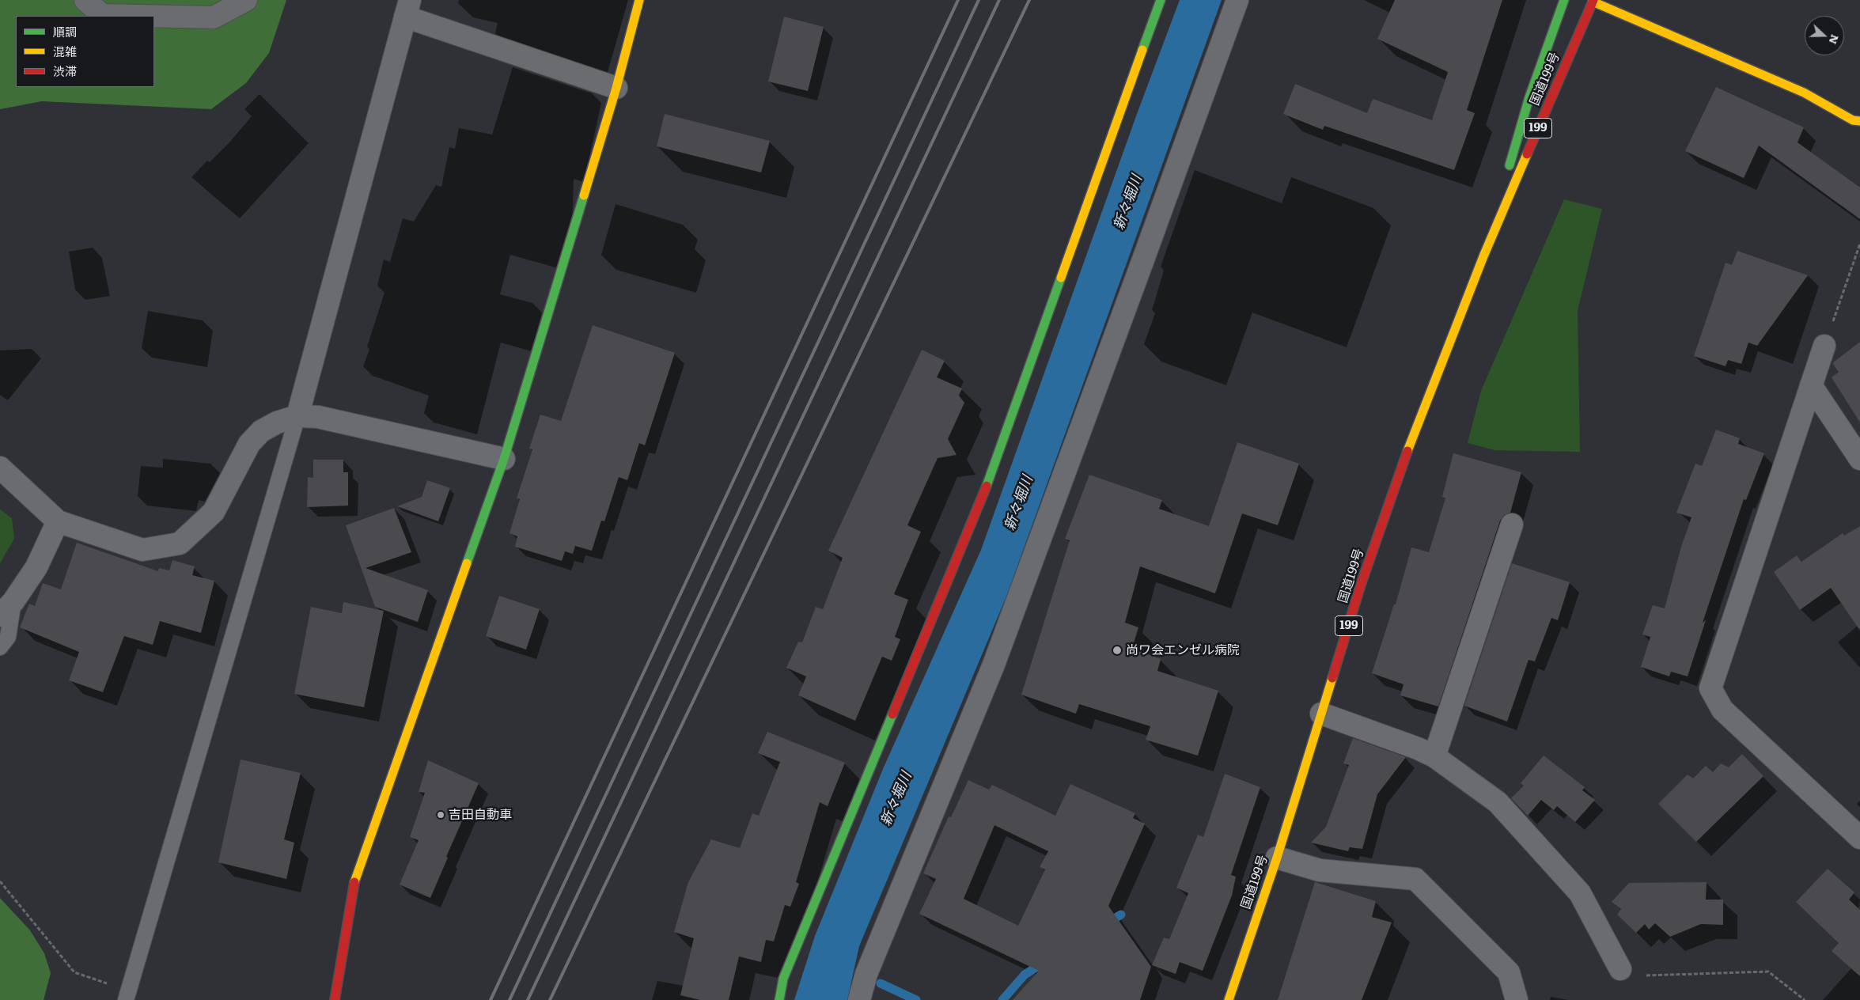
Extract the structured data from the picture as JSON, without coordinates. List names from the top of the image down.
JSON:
{
  "streets": {
    "main road": ["国道199号", "199"]
  },
  "water": ["新々堀川"],
  "places": ["尚ワ会エンゼル病院", "吉田自動車"],
  "legend": ["順調", "混雑", "渋滞"],
  "north": "right"
}
